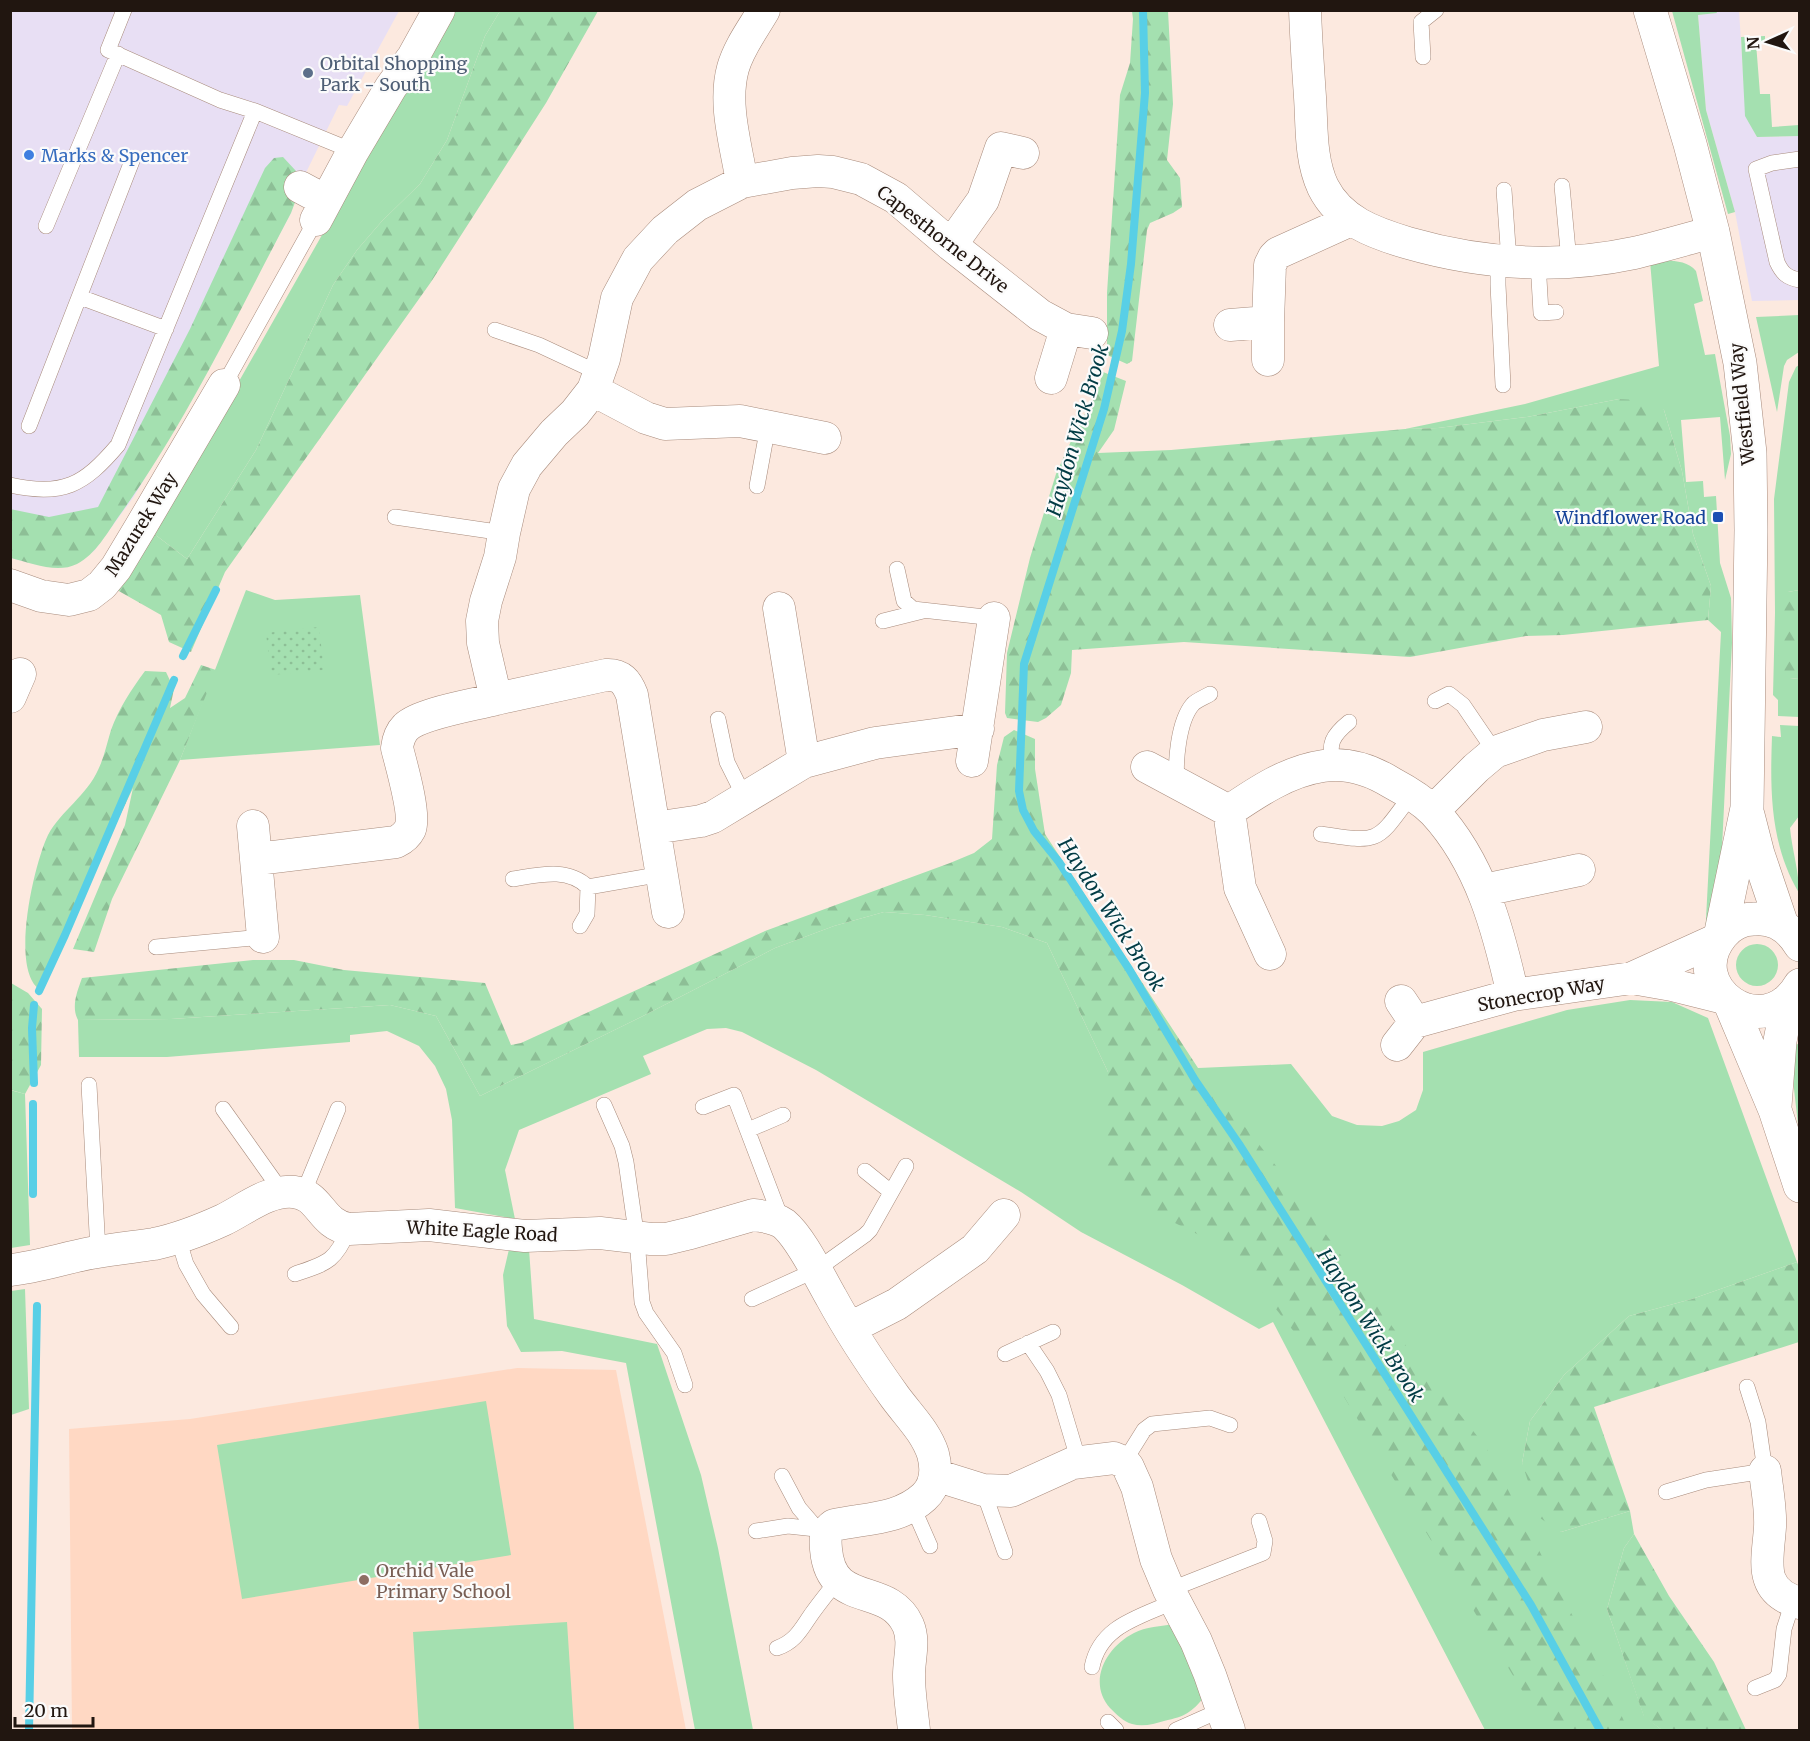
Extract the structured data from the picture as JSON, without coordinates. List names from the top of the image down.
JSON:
{
  "streets": {
    "main road": ["Westfield Way"],
    "street": [
      "Capesthorne Drive",
      "Mazurek Way",
      "Stonecrop Way",
      "White Eagle Road"
    ]
  },
  "crossings": [
    ["Westfield Way", "Stonecrop Way"]
  ],
  "water": ["Haydon Wick Brook"],
  "places": {
    "other": ["Orbital Shopping Park - South", "Marks & Spencer", "Orchid Vale Primary School"],
    "transit": ["Windflower Road"]
  },
  "scale_bar": "20 m",
  "north": "left"
}
